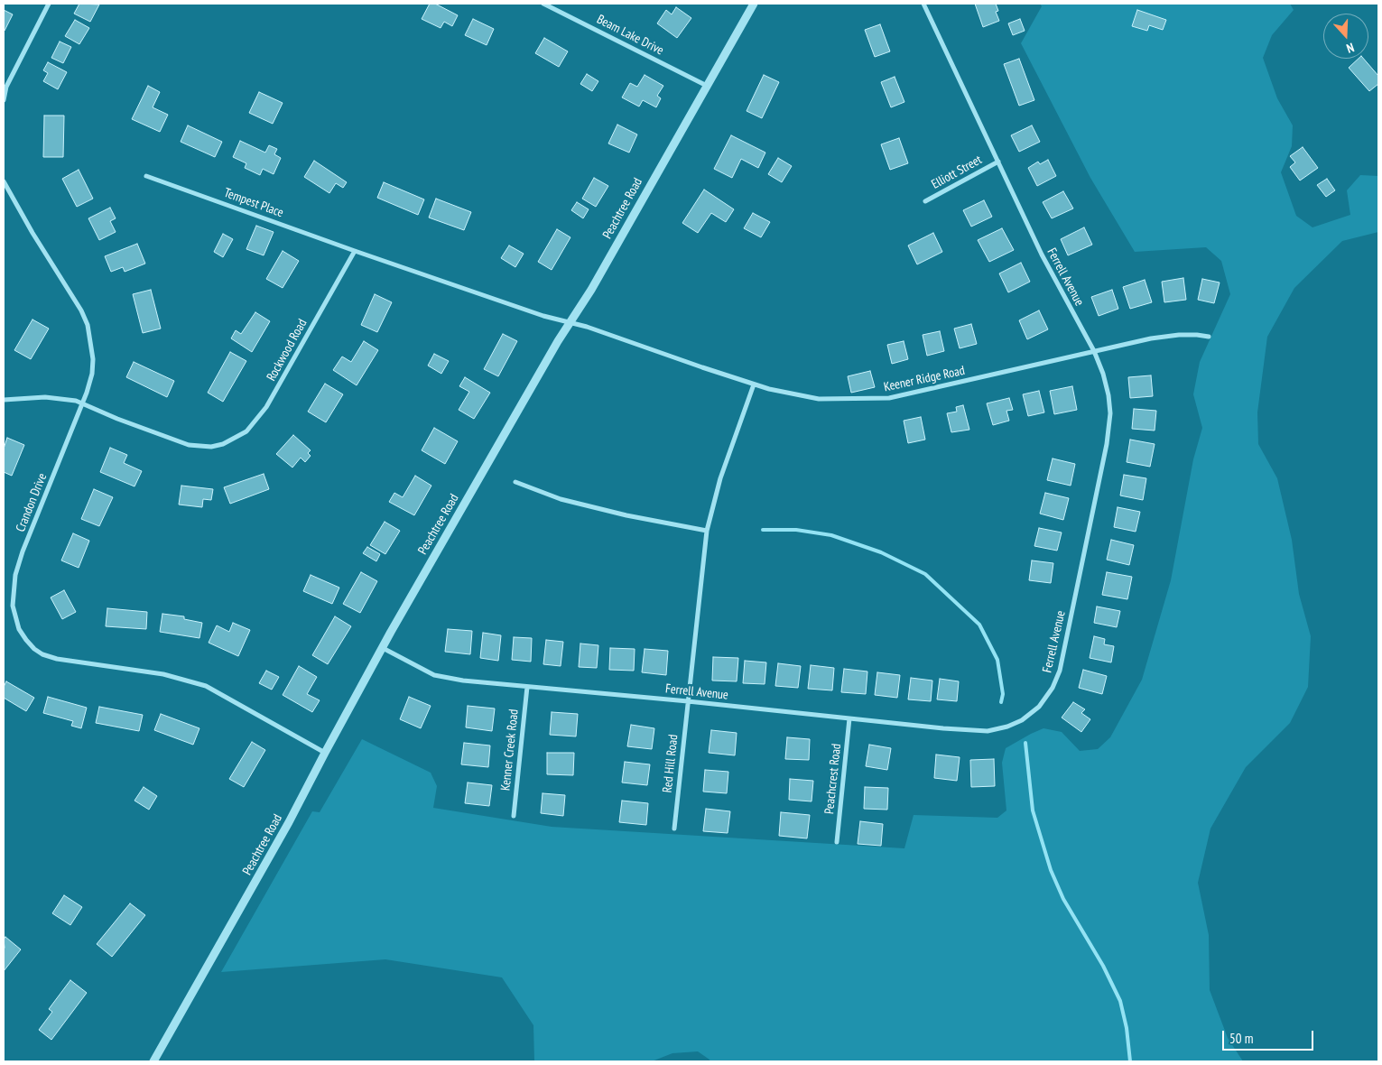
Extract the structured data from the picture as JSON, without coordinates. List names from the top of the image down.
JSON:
{
  "streets": {
    "street": [
      "Beam Lake Drive",
      "Elliott Street",
      "Tempest Place",
      "Peachtree Road",
      "Ferrell Avenue",
      "Rockwood Road",
      "Keener Ridge Road",
      "Crandon Drive",
      "Kenner Creek Road",
      "Red Hill Road",
      "Peachcrest Road"
    ]
  },
  "crossings": [
    ["Beam Lake Drive", "Peachtree Road"],
    ["Elliott Street", "Ferrell Avenue"],
    ["Tempest Place", "Rockwood Road"],
    ["Peachtree Road", "Ferrell Avenue"],
    ["Peachtree Road", "Keener Ridge Road"],
    ["Peachtree Road", "Crandon Drive"],
    ["Ferrell Avenue", "Keener Ridge Road"],
    ["Ferrell Avenue", "Kenner Creek Road"],
    ["Ferrell Avenue", "Red Hill Road"],
    ["Ferrell Avenue", "Peachcrest Road"],
    ["Rockwood Road", "Crandon Drive"],
    ["Keener Ridge Road", "Red Hill Road"]
  ],
  "scale_bar": "50 m",
  "north": "bottom"
}
